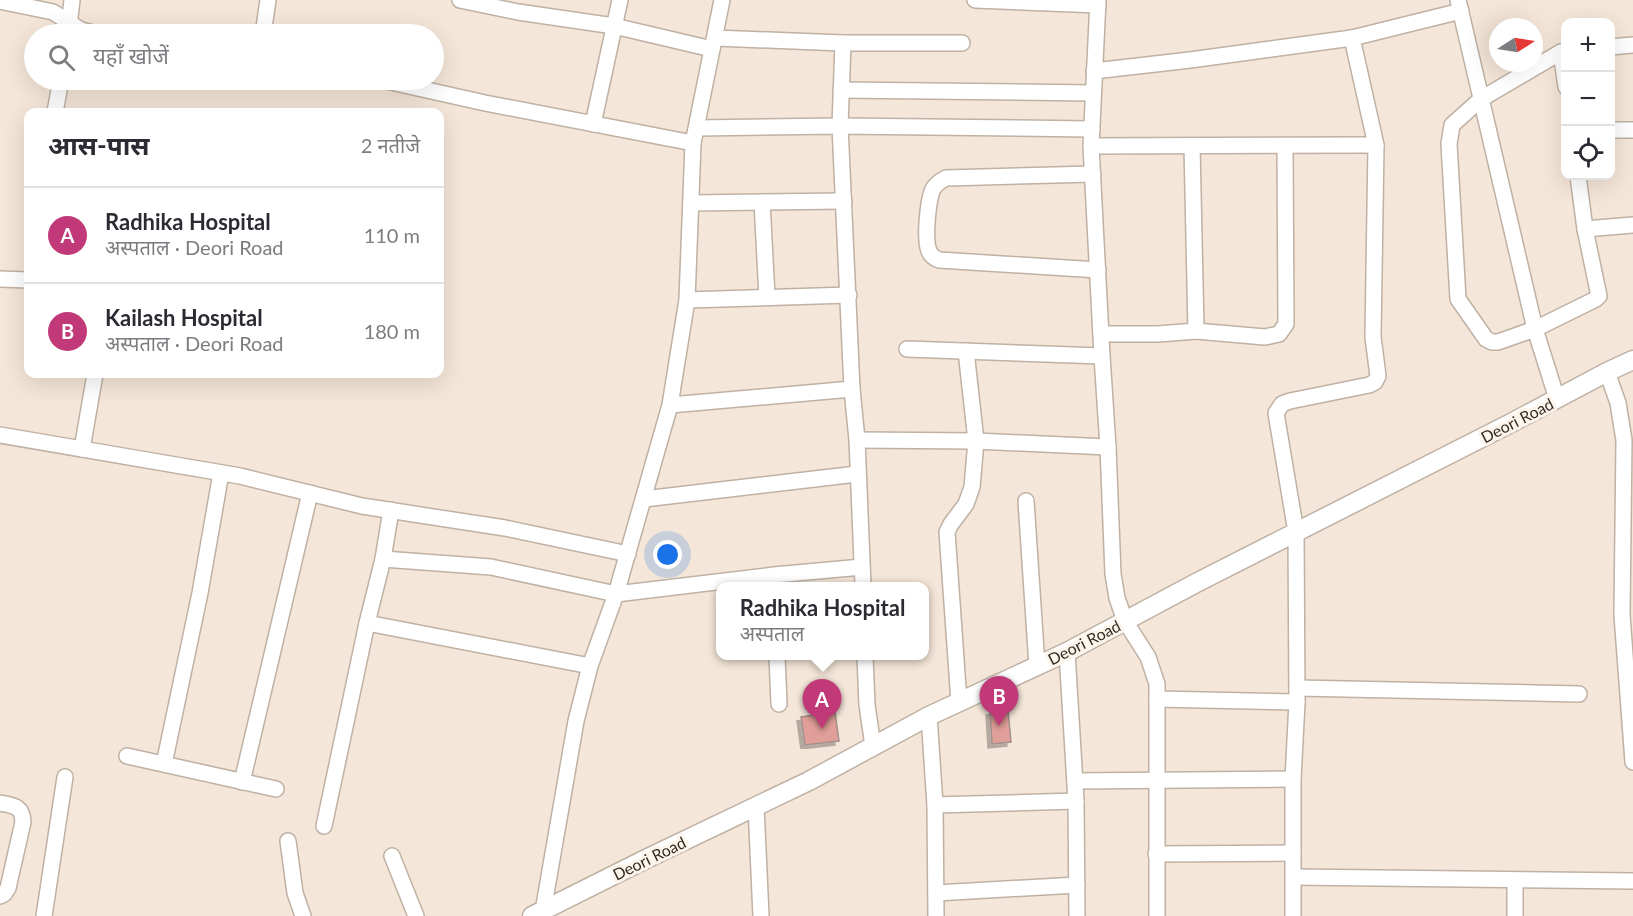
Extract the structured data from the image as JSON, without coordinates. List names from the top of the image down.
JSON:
{
  "streets": {
    "street": ["Deori Road"]
  },
  "north": "right",
  "page": {
    "map_buttons": ["+", "−"],
    "search": "यहाँ खोजें",
    "heading": ["आस-पास", "2 नतीजे"],
    "list": [
      {
        "mark": "A",
        "name": "Radhika Hospital",
        "note": "अस्पताल · Deori Road",
        "value": "110 m"
      },
      {
        "mark": "B",
        "name": "Kailash Hospital",
        "note": "अस्पताल · Deori Road",
        "value": "180 m"
      }
    ],
    "popup": ["Radhika Hospital", "अस्पताल"],
    "pins": ["B", "A"]
  }
}
